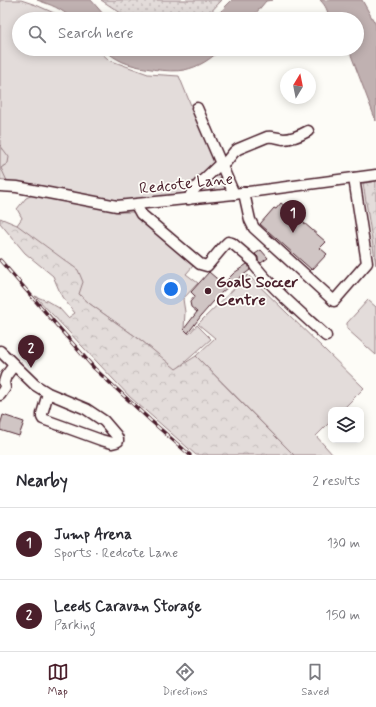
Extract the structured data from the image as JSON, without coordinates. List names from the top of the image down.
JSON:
{
  "streets": {
    "street": ["Redcote Lane"]
  },
  "places": ["Goals Soccer Centre"],
  "north": "top",
  "page": {
    "search": "Search here",
    "pins": ["1", "2"],
    "heading": ["Nearby", "2 results"],
    "list": [
      {
        "mark": "1",
        "name": "Jump Arena",
        "note": "Sports · Redcote Lane",
        "value": "130 m"
      },
      {
        "mark": "2",
        "name": "Leeds Caravan Storage",
        "note": "Parking",
        "value": "150 m"
      }
    ],
    "nav": ["Map", "Directions", "Saved"]
  }
}
